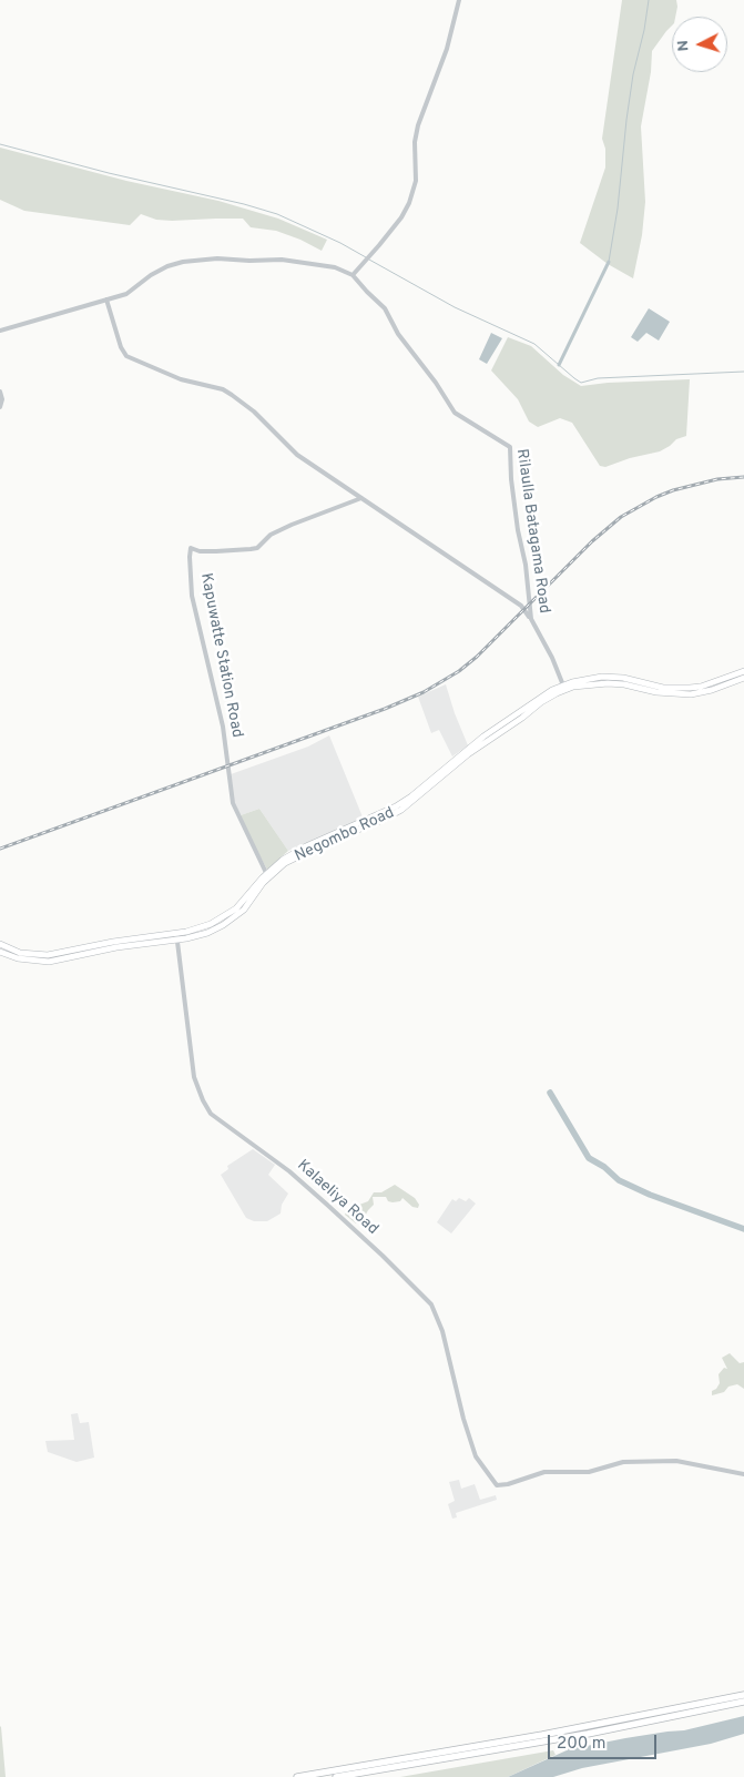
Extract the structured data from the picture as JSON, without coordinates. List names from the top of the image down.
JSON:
{
  "streets": {
    "highway": ["Negombo Road"],
    "street": ["Rilaulla Batagama Road", "Kapuwatte Station Road", "Kalaeliya Road"]
  },
  "crossings": [
    ["Rilaulla Batagama Road", "Negombo Road"],
    ["Kapuwatte Station Road", "Negombo Road"],
    ["Negombo Road", "Kalaeliya Road"]
  ],
  "scale_bar": "200 m",
  "north": "left"
}
